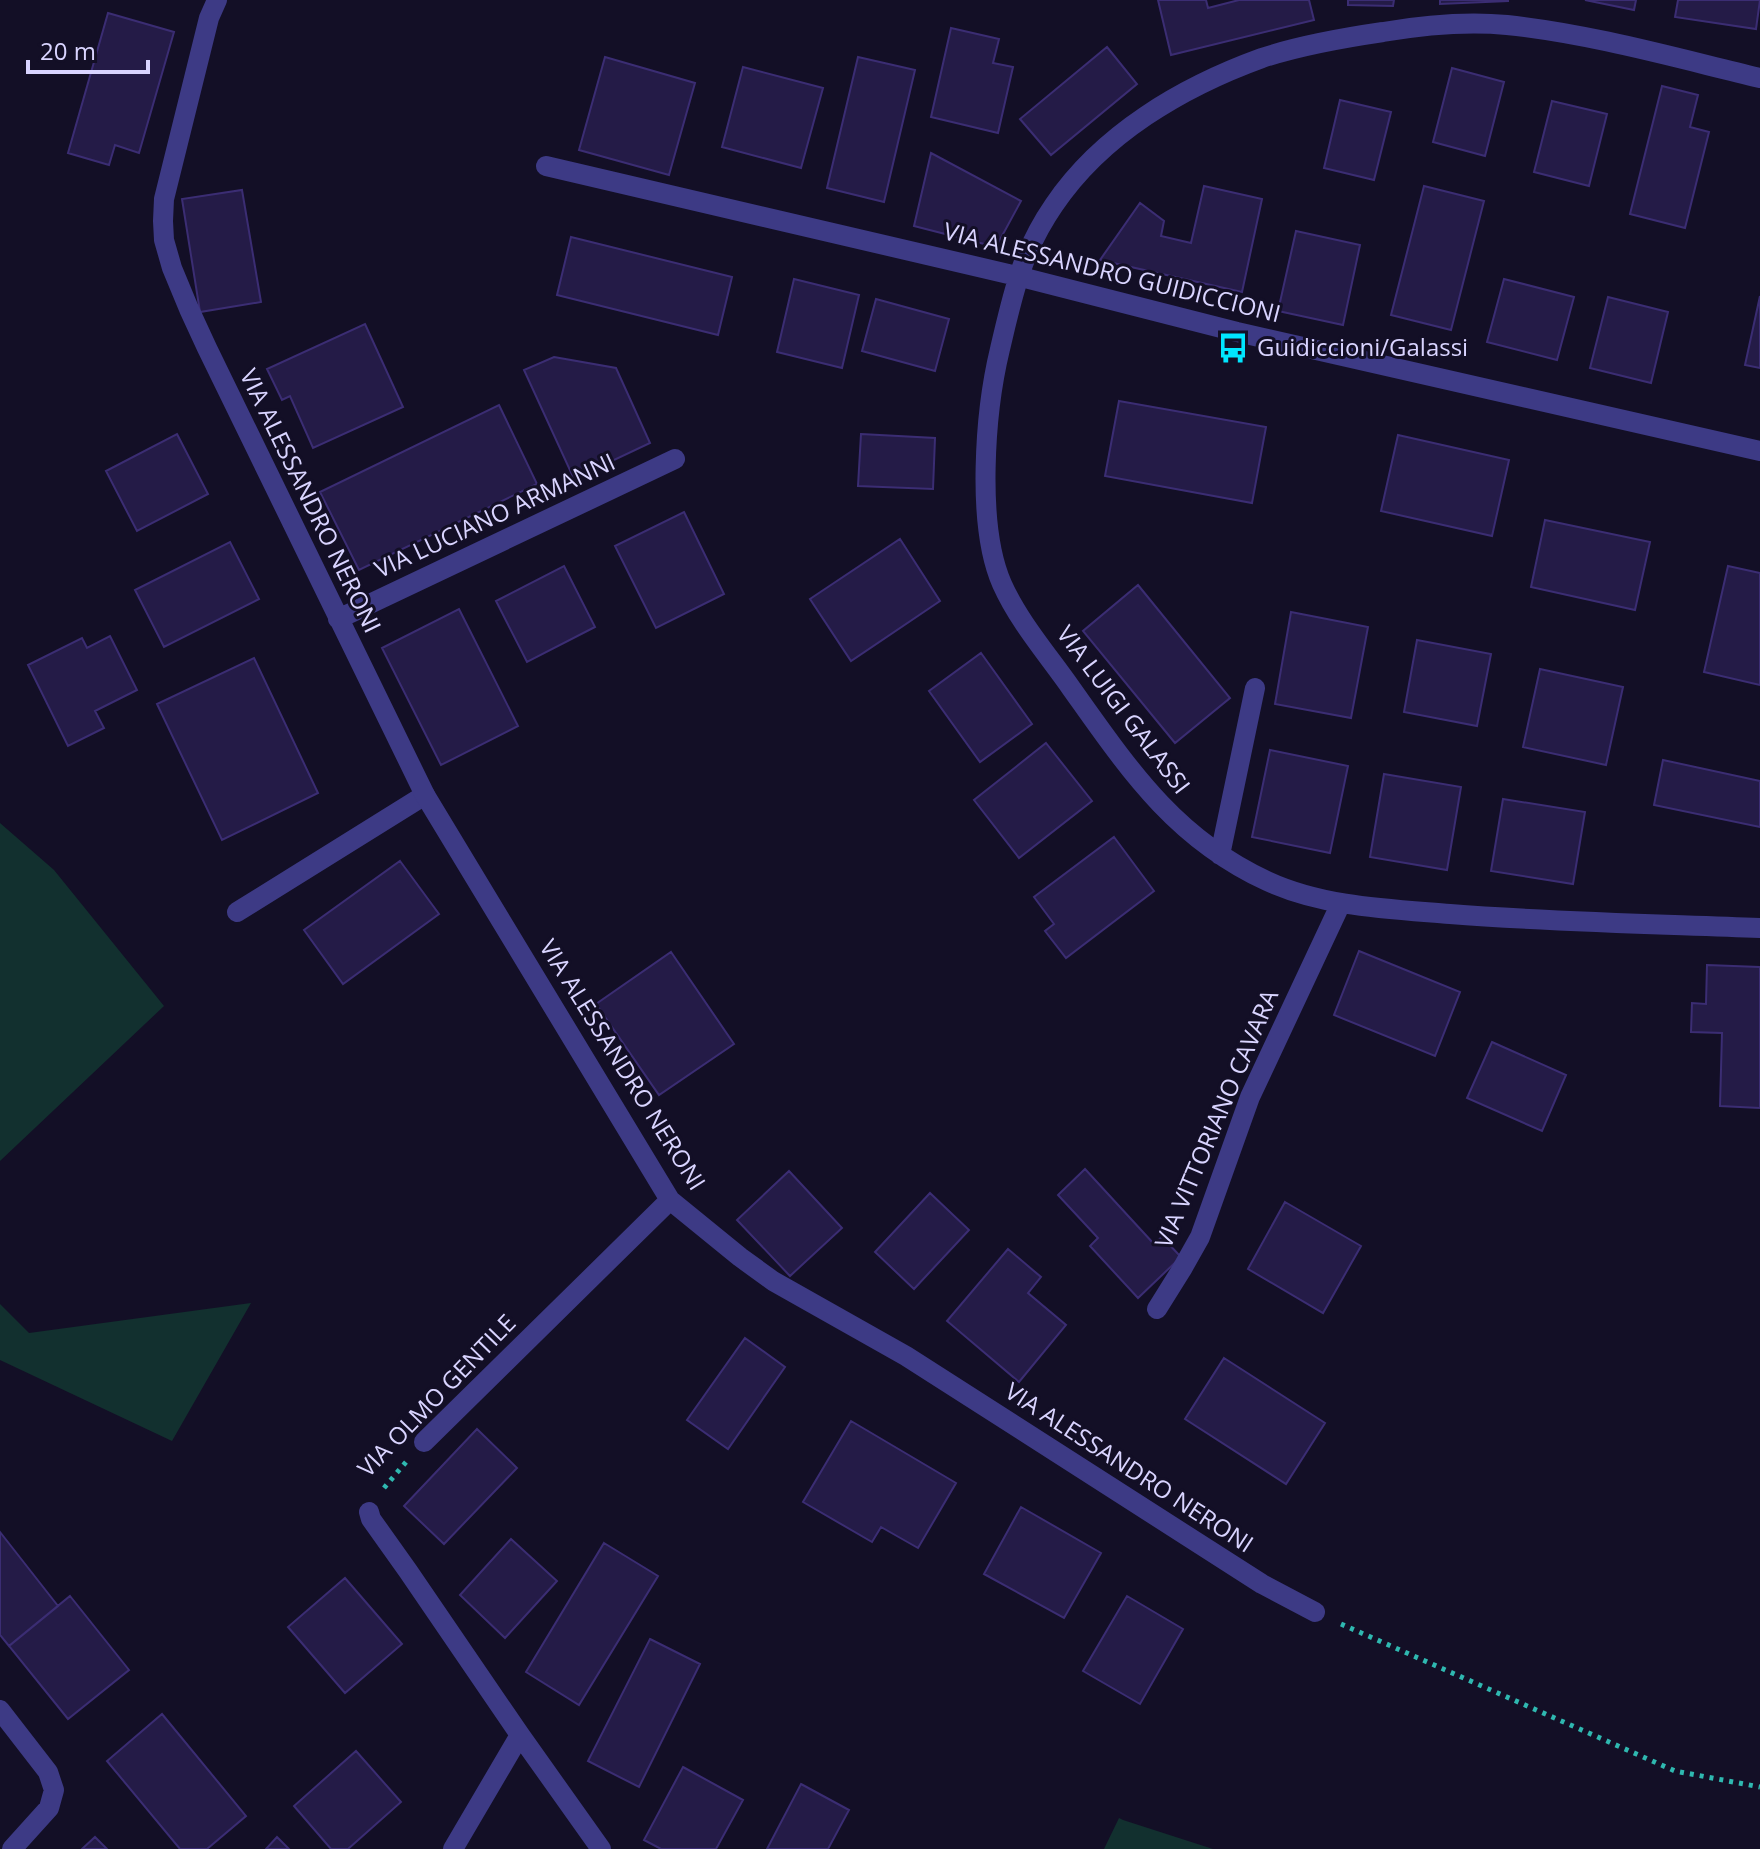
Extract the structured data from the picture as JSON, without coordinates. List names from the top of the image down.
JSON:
{
  "streets": {
    "street": [
      "VIA ALESSANDRO GUIDICCIONI",
      "VIA ALESSANDRO NERONI",
      "VIA LUCIANO ARMANNI",
      "VIA LUIGI GALASSI",
      "VIA VITTORIANO CAVARA",
      "VIA OLMO GENTILE"
    ]
  },
  "crossings": [
    ["VIA ALESSANDRO GUIDICCIONI", "VIA LUIGI GALASSI"],
    ["VIA ALESSANDRO NERONI", "VIA LUCIANO ARMANNI"],
    ["VIA ALESSANDRO NERONI", "VIA OLMO GENTILE"],
    ["VIA LUIGI GALASSI", "VIA VITTORIANO CAVARA"]
  ],
  "places": {
    "bus stop": ["Guidiccioni/Galassi"]
  },
  "scale_bar": "20 m"
}
